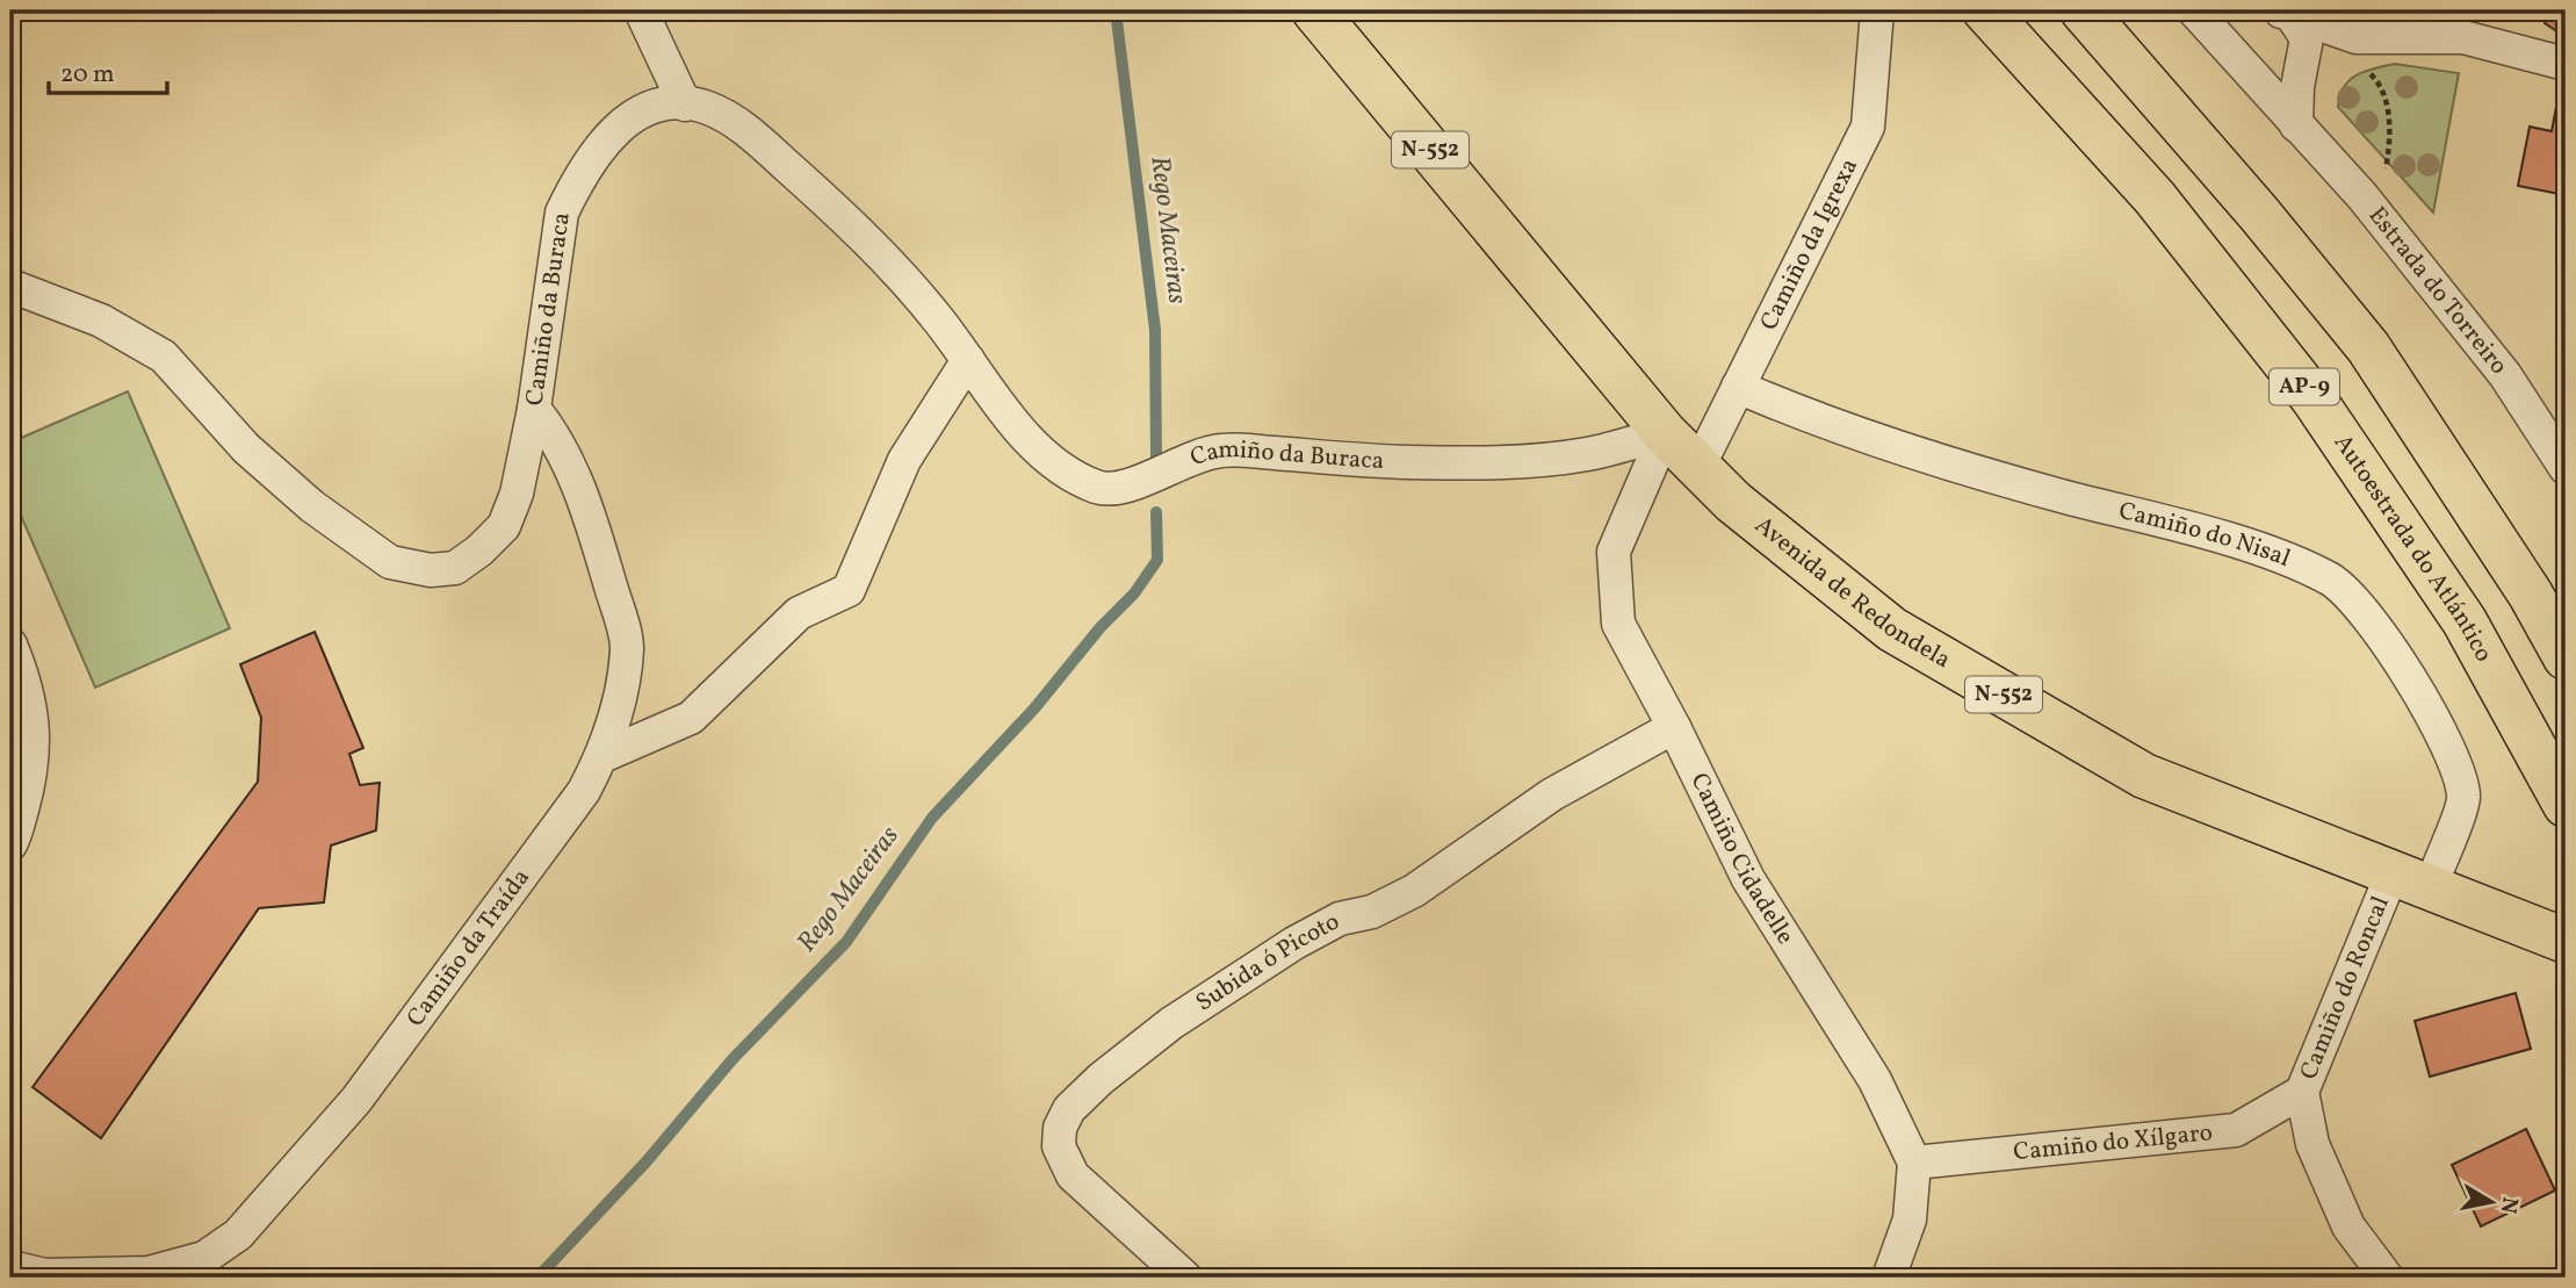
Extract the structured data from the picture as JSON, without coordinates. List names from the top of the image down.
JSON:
{
  "streets": {
    "highway": [
      "N-552",
      "AP-9",
      "Autoestrada do Atlántico",
      "Avenida de Redondela"
    ],
    "street": [
      "Camiño da Igrexa",
      "Estrada do Torreiro",
      "Camiño da Buraca",
      "Camiño do Nisal",
      "Camiño Cidadelle",
      "Camiño da Traída",
      "Subida ó Picoto",
      "Camiño do Roncal",
      "Camiño do Xílgaro"
    ]
  },
  "crossings": [
    ["Camiño da Igrexa", "Camiño do Nisal"],
    ["Camiño da Igrexa", "Avenida de Redondela"],
    ["Camiño da Buraca", "Avenida de Redondela"],
    ["Camiño da Buraca", "Camiño Cidadelle"],
    ["Camiño da Buraca", "Camiño da Traída"],
    ["Camiño do Nisal", "Avenida de Redondela"],
    ["Camiño do Nisal", "Camiño do Roncal"],
    ["Avenida de Redondela", "Camiño Cidadelle"],
    ["Avenida de Redondela", "Camiño do Roncal"],
    ["Camiño Cidadelle", "Subida ó Picoto"],
    ["Camiño Cidadelle", "Camiño do Xílgaro"],
    ["Camiño do Roncal", "Camiño do Xílgaro"]
  ],
  "water": ["Rego Maceiras"],
  "scale_bar": "20 m",
  "north": "right"
}
